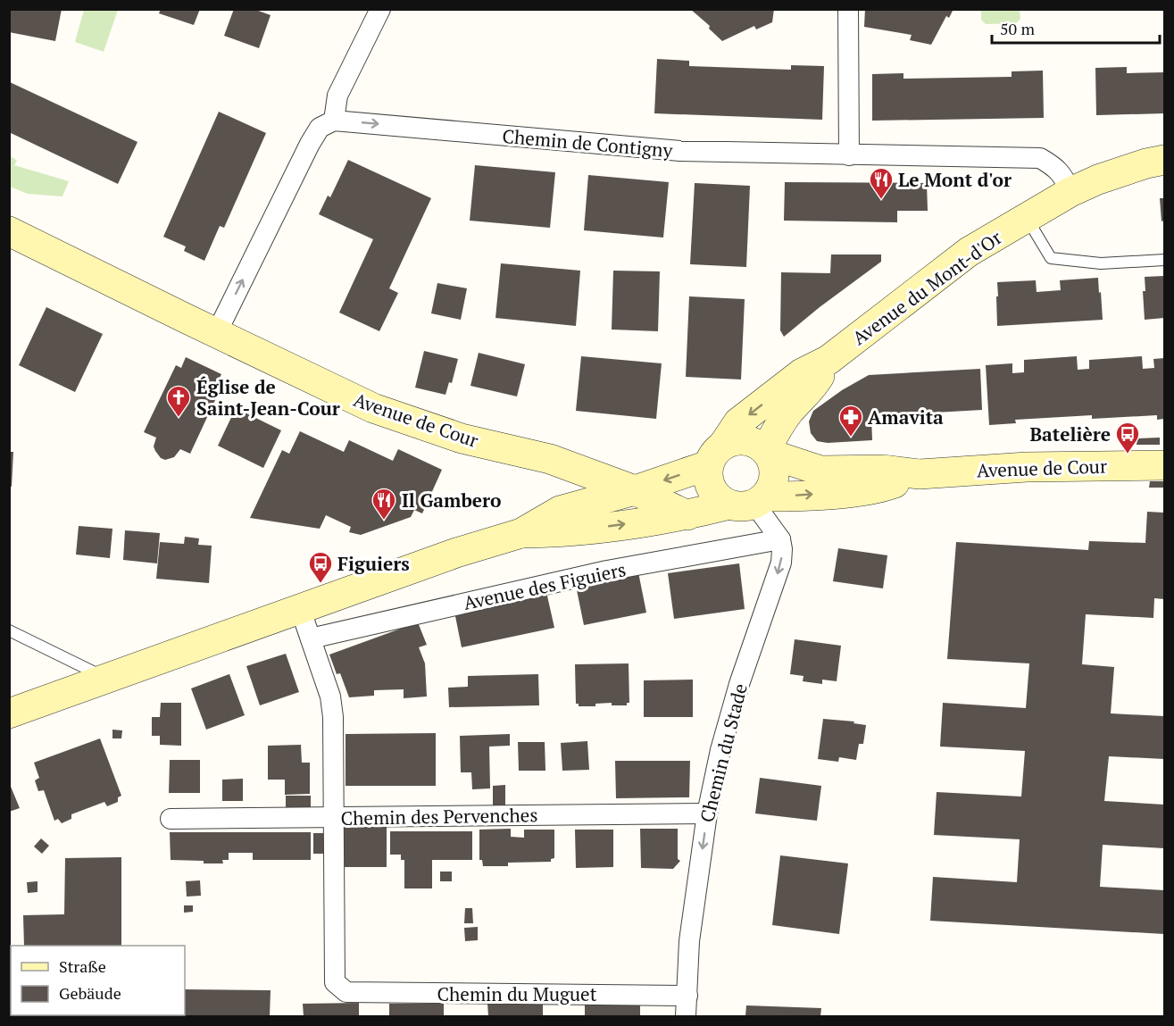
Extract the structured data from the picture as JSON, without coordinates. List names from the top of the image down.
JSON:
{
  "streets": {
    "street": [
      "Chemin de Contigny",
      "Avenue du Mont-d'Or",
      "Avenue de Cour",
      "Avenue des Figuiers",
      "Chemin du Stade",
      "Chemin des Pervenches",
      "Chemin du Muguet"
    ]
  },
  "crossings": [
    ["Chemin de Contigny", "Avenue du Mont-d'Or"],
    ["Avenue du Mont-d'Or", "Avenue de Cour"],
    ["Avenue des Figuiers", "Chemin du Stade"],
    ["Chemin du Stade", "Chemin des Pervenches"],
    ["Chemin du Stade", "Chemin du Muguet"],
    ["Chemin des Pervenches", "Chemin du Muguet"]
  ],
  "one_way": ["Chemin de Contigny", "Chemin du Stade"],
  "places": {
    "restaurant": ["Le Mont d'or", "Il Gambero"],
    "church": ["Église de Saint-Jean-Cour"],
    "pharmacy": ["Amavita"],
    "bus stop": ["Batelière", "Figuiers"]
  },
  "legend": ["Straße", "Gebäude"],
  "scale_bar": "50 m"
}
